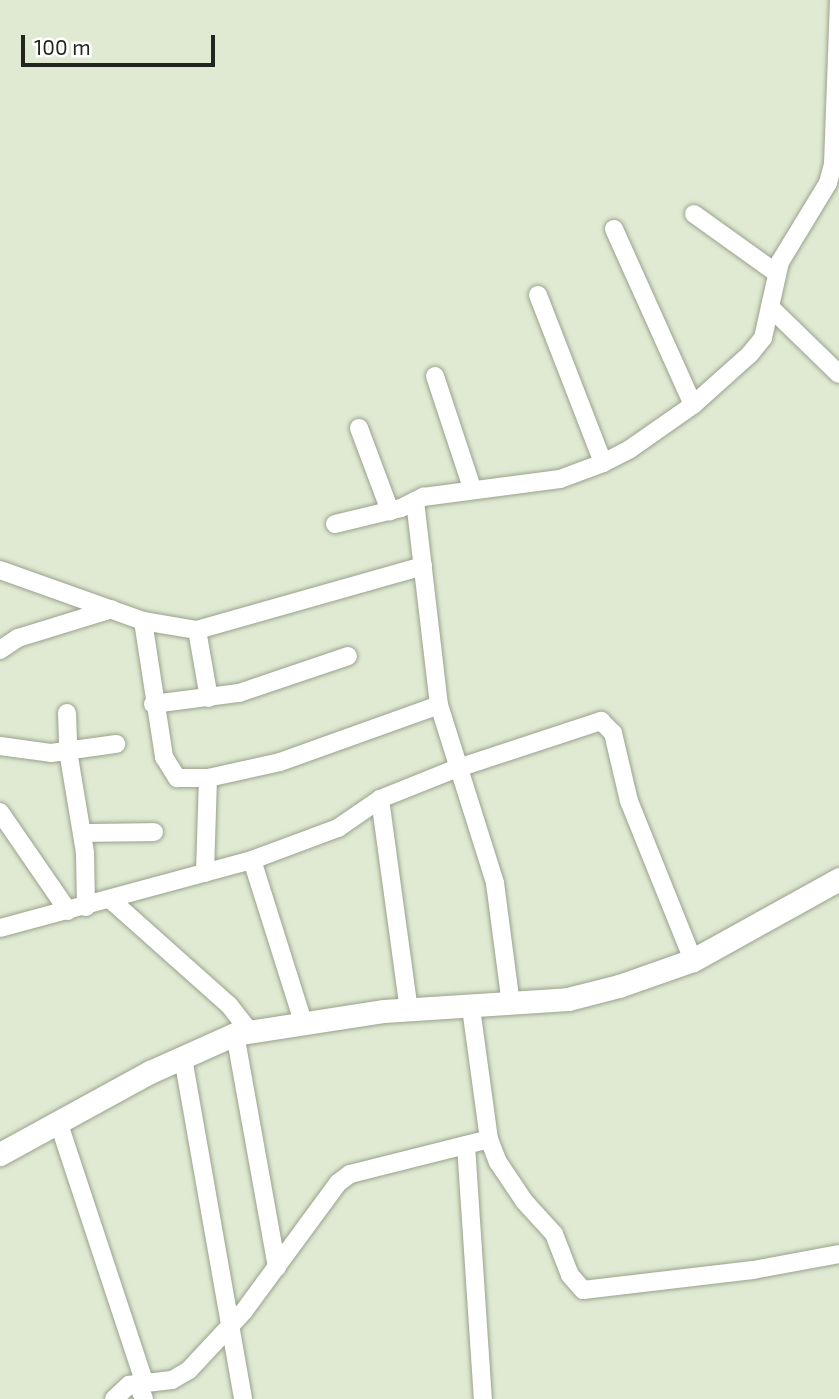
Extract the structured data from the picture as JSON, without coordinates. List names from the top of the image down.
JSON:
{
  "scale_bar": "100 m"
}
